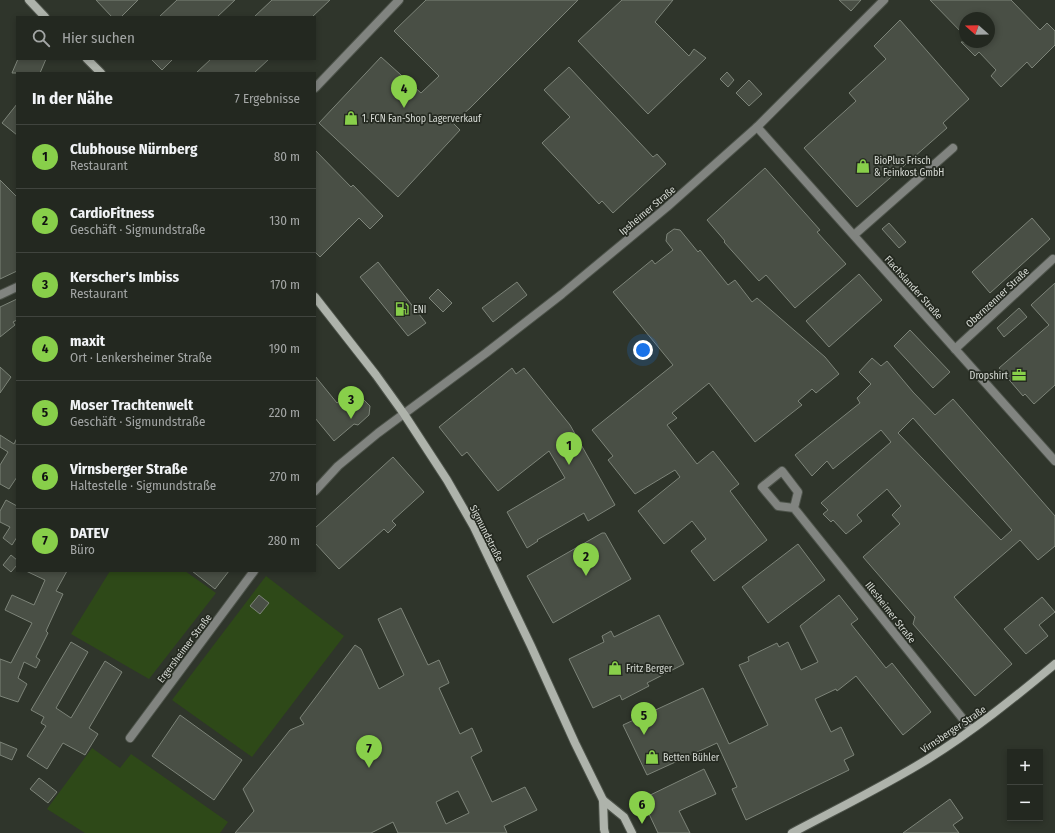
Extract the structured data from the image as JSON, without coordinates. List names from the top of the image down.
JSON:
{
  "streets": {
    "main road": ["Sigmundstraße", "Virnsberger Straße"],
    "street": [
      "Ipsheimer Straße",
      "Flachslander Straße",
      "Obernzenner Straße",
      "Illesheimer Straße",
      "Ergersheimer Straße"
    ]
  },
  "crossings": [
    ["Ipsheimer Straße", "Flachslander Straße"],
    ["Ipsheimer Straße", "Sigmundstraße"],
    ["Flachslander Straße", "Obernzenner Straße"],
    ["Illesheimer Straße", "Virnsberger Straße"]
  ],
  "places": {
    "shop": [
      "1. FCN Fan-Shop Lagerverkauf",
      "BioPlus Frisch & Feinkost GmbH",
      "Fritz Berger",
      "Betten Bühler"
    ],
    "fuel station": ["ENI"],
    "office": ["Dropshirt"]
  },
  "north": "left",
  "page": {
    "search": "Hier suchen",
    "heading": ["In der Nähe", "7 Ergebnisse"],
    "pins": [
      "4",
      "3",
      "1",
      "2",
      "5",
      "7",
      "6"
    ],
    "list": [
      {
        "mark": "1",
        "name": "Clubhouse Nürnberg",
        "note": "Restaurant",
        "value": "80 m"
      },
      {
        "mark": "2",
        "name": "CardioFitness",
        "note": "Geschäft · Sigmundstraße",
        "value": "130 m"
      },
      {
        "mark": "3",
        "name": "Kerscher's Imbiss",
        "note": "Restaurant",
        "value": "170 m"
      },
      {
        "mark": "4",
        "name": "maxit",
        "note": "Ort · Lenkersheimer Straße",
        "value": "190 m"
      },
      {
        "mark": "5",
        "name": "Moser Trachtenwelt",
        "note": "Geschäft · Sigmundstraße",
        "value": "220 m"
      },
      {
        "mark": "6",
        "name": "Virnsberger Straße",
        "note": "Haltestelle · Sigmundstraße",
        "value": "270 m"
      },
      {
        "mark": "7",
        "name": "DATEV",
        "note": "Büro",
        "value": "280 m"
      }
    ],
    "map_buttons": ["+", "−"]
  }
}
